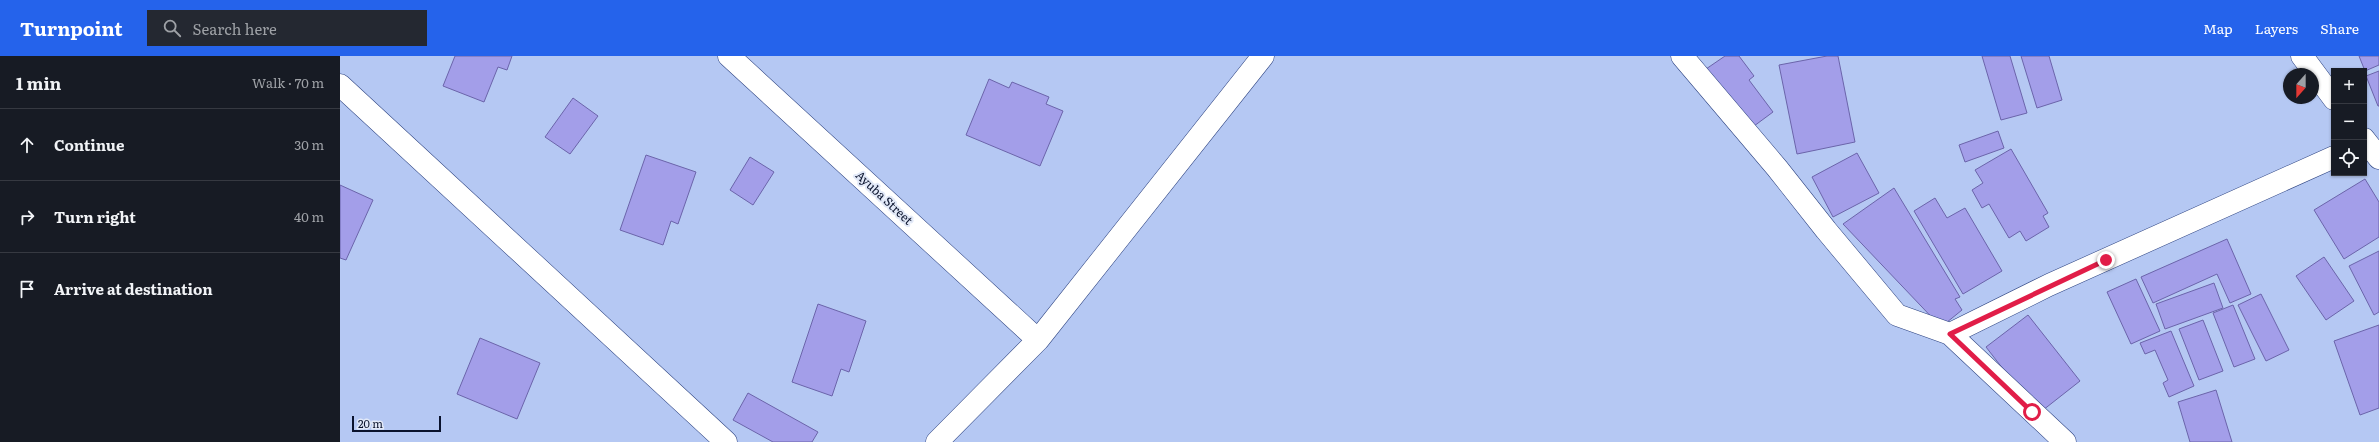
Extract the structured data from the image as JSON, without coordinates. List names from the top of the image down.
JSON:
{
  "streets": {
    "street": ["Ayuba Street"]
  },
  "scale_bar": "20 m",
  "north": "bottom",
  "page": {
    "header": "Turnpoint",
    "search": "Search here",
    "nav": ["Map", "Layers", "Share"],
    "heading": ["1 min", "Walk · 70 m"],
    "map_buttons": ["+", "−"],
    "list": [
      ["Continue", "30 m"],
      ["Turn right", "40 m"],
      "Arrive at destination"
    ],
    "scale": "20 m"
  }
}
